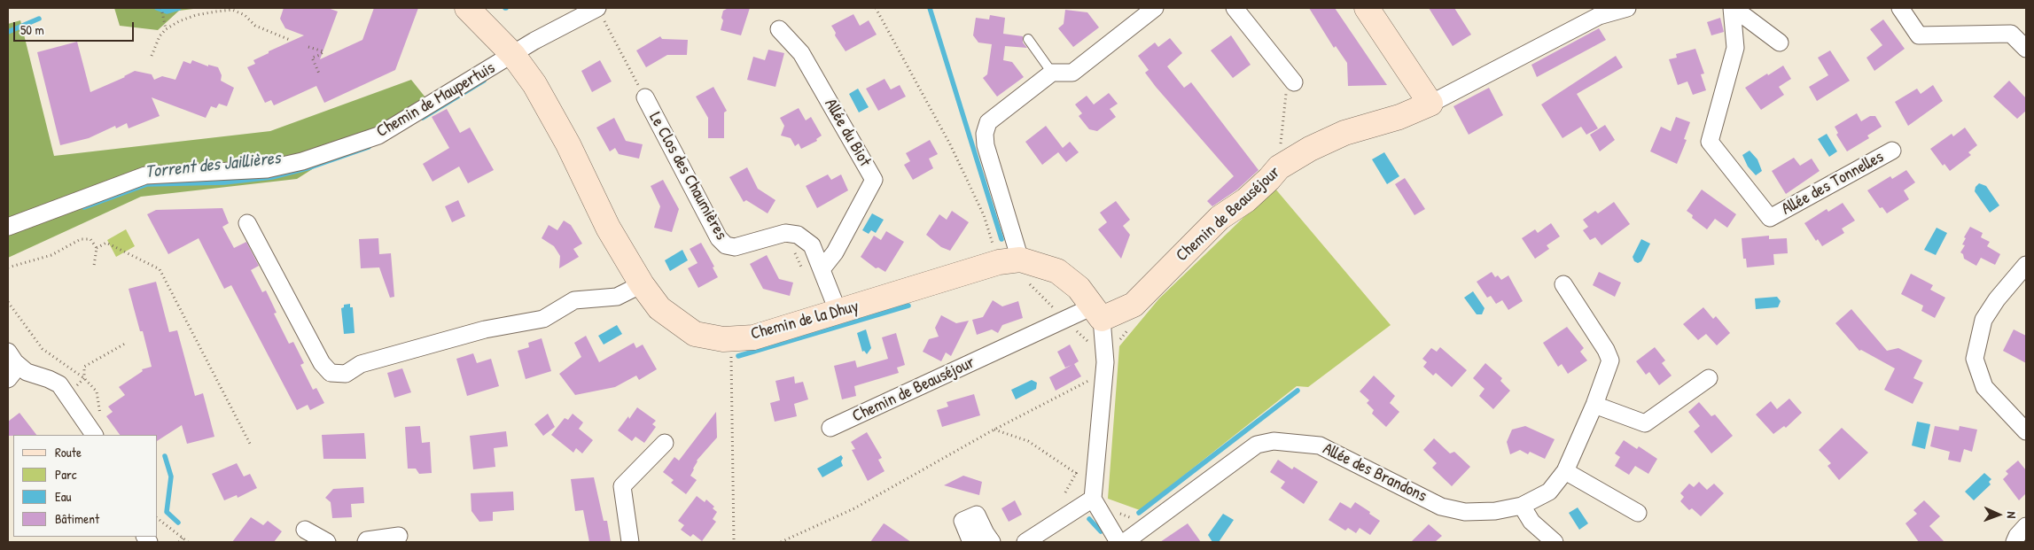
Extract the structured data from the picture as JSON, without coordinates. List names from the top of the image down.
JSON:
{
  "streets": {
    "street": [
      "Chemin de Maupertuis",
      "Allée du Biot",
      "Le Clos des Chaumières",
      "Allée des Tonnelles",
      "Chemin de Beauséjour",
      "Chemin de la Dhuy",
      "Allée des Brandons"
    ]
  },
  "crossings": [
    ["Chemin de Maupertuis", "Chemin de la Dhuy"],
    ["Allée du Biot", "Le Clos des Chaumières"],
    ["Chemin de Beauséjour", "Chemin de la Dhuy"]
  ],
  "water": ["Torrent des Jaillières"],
  "legend": [
    "Route",
    "Parc",
    "Eau",
    "Bâtiment"
  ],
  "scale_bar": "50 m",
  "north": "right"
}
